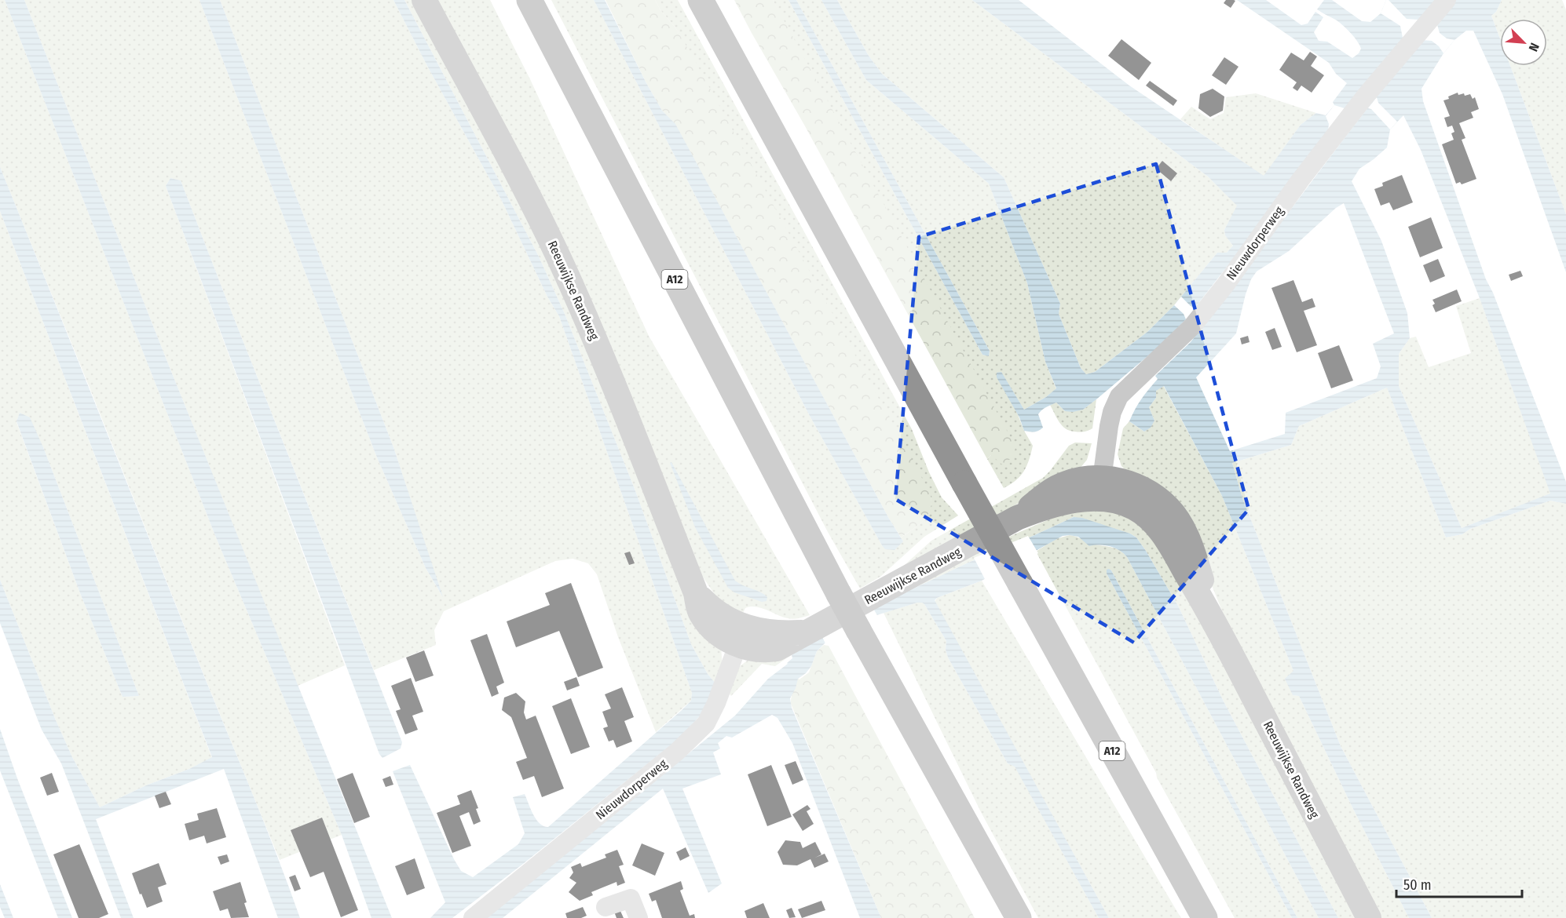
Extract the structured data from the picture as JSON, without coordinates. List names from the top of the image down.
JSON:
{
  "streets": {
    "highway": ["A12"],
    "main road": ["Reeuwijkse Randweg"],
    "street": ["Nieuwdorperweg"]
  },
  "crossings": [
    ["Nieuwdorperweg", "Reeuwijkse Randweg"]
  ],
  "scale_bar": "50 m",
  "north": "bottom right"
}
